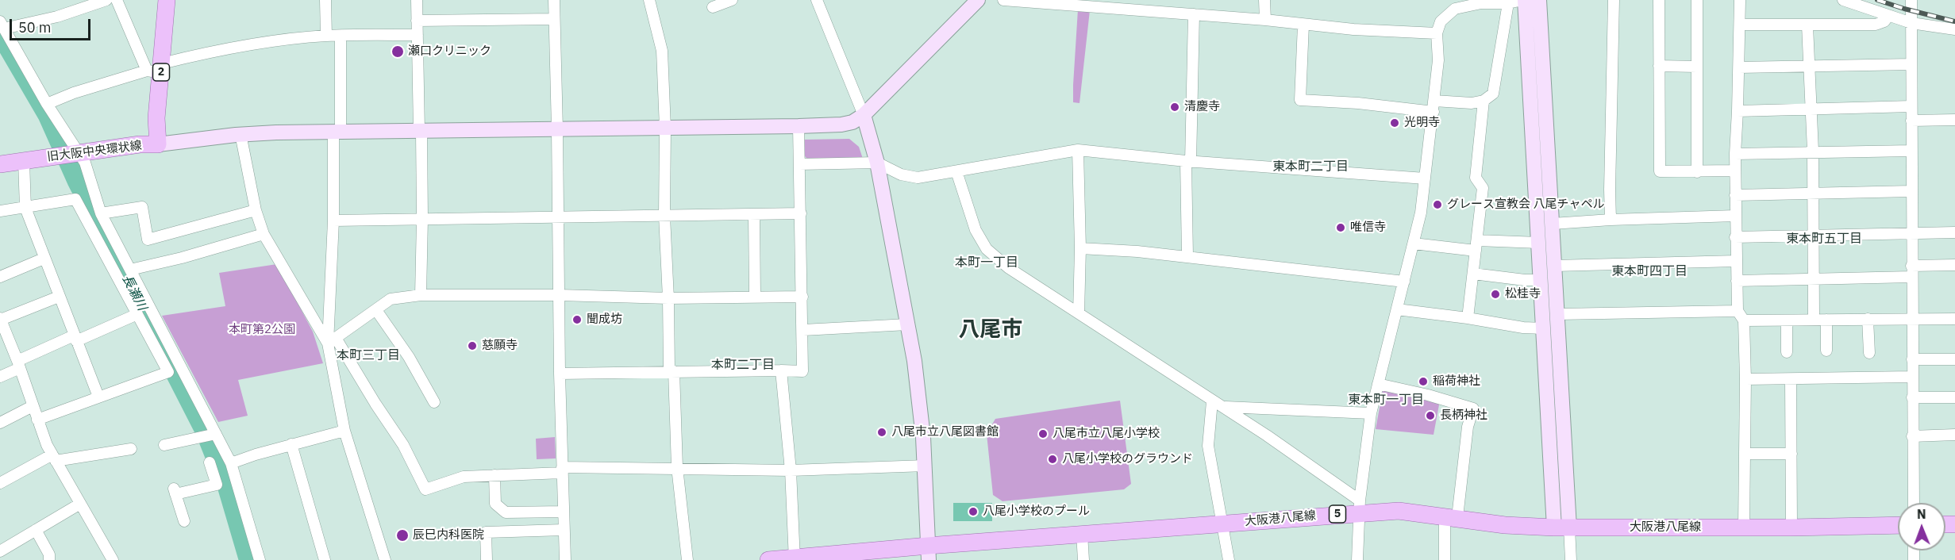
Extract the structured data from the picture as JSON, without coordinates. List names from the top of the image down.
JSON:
{
  "streets": {
    "main road": [
      "2",
      "旧大阪中央環状線",
      "5",
      "大阪港八尾線"
    ]
  },
  "districts": [
    "東本町二丁目",
    "東本町五丁目",
    "本町一丁目",
    "東本町四丁目",
    "八尾市",
    "本町三丁目",
    "本町二丁目",
    "東本町一丁目"
  ],
  "water": ["長瀬川"],
  "parks": ["本町第2公園"],
  "places": [
    "瀬口クリニック",
    "清慶寺",
    "光明寺",
    "グレース宣教会 八尾チャペル",
    "唯信寺",
    "松桂寺",
    "聞成坊",
    "慈願寺",
    "稲荷神社",
    "長柄神社",
    "八尾市立八尾図書館",
    "八尾市立八尾小学校",
    "八尾小学校のグラウンド",
    "八尾小学校のプール",
    "辰巳内科医院"
  ],
  "scale_bar": "50 m",
  "north": "top"
}
